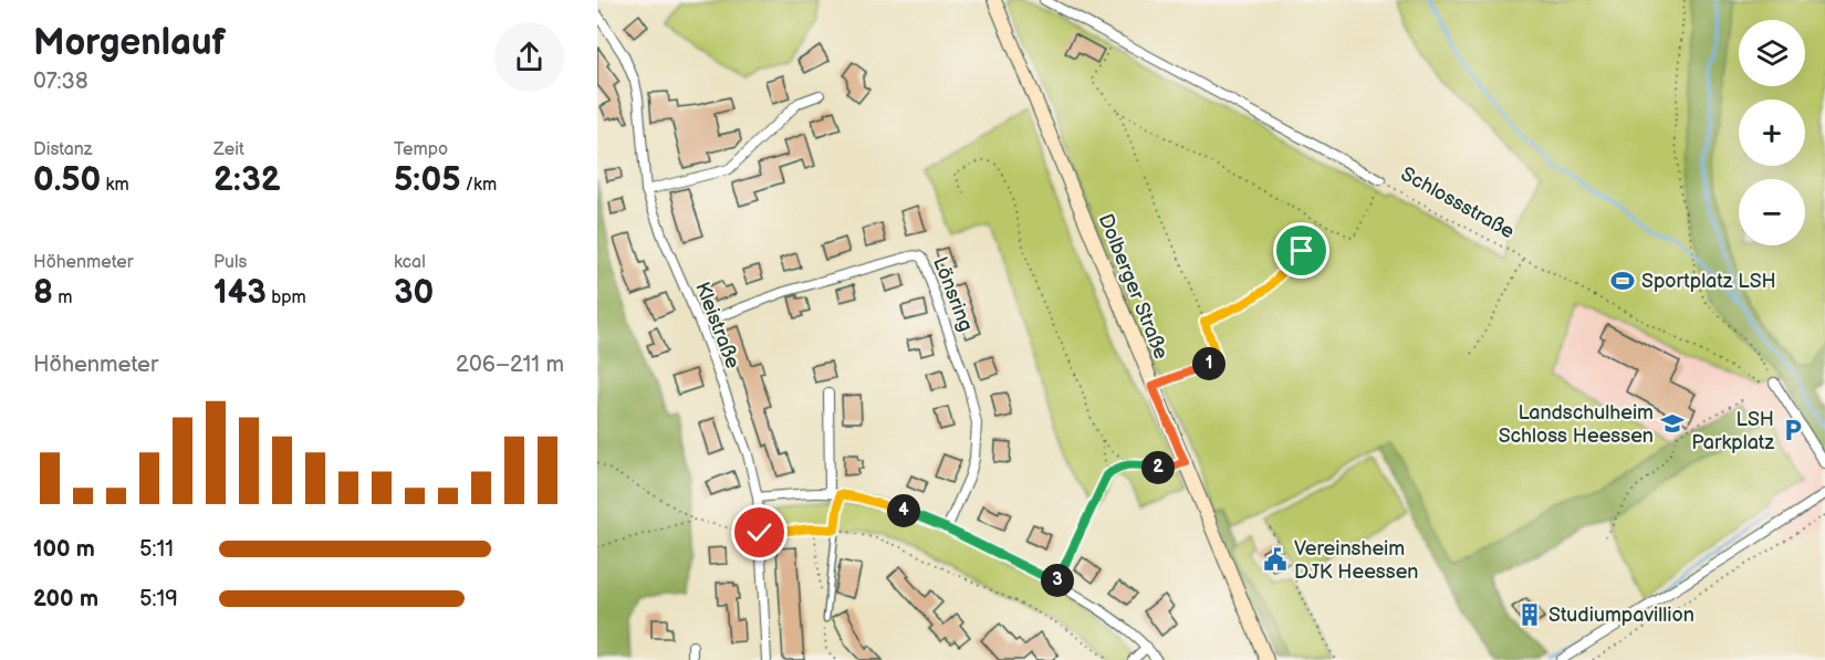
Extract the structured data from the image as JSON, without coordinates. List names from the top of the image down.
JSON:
{
  "streets": {
    "main road": ["Dolberger Straße"],
    "street": ["Schlossstraße", "Lönsring", "Kleistraße"]
  },
  "crossings": [
    ["Lönsring", "Kleistraße"]
  ],
  "places": {
    "sports": ["Sportplatz LSH"],
    "school or university": ["Landschulheim Schloss Heessen"],
    "parking": ["LSH Parkplatz"],
    "public building": ["Vereinsheim DJK Heessen"],
    "building": ["Studiumpavillion"]
  },
  "page": {
    "heading": ["Morgenlauf", "07:38"],
    "map_buttons": ["+", "−"],
    "stats": [
      ["Distanz", "0.50 km"],
      ["Zeit", "2:32"],
      ["Tempo", "5:05 /km"],
      ["Höhenmeter", "8 m"],
      ["Puls", "143 bpm"],
      ["kcal", "30"]
    ],
    "chart": ["Höhenmeter", "206–211 m"],
    "pins": [
      "1",
      "2",
      "4",
      "3"
    ],
    "list": [
      {
        "name": "100 m",
        "note": "5:11"
      },
      {
        "name": "200 m",
        "note": "5:19"
      }
    ]
  }
}
